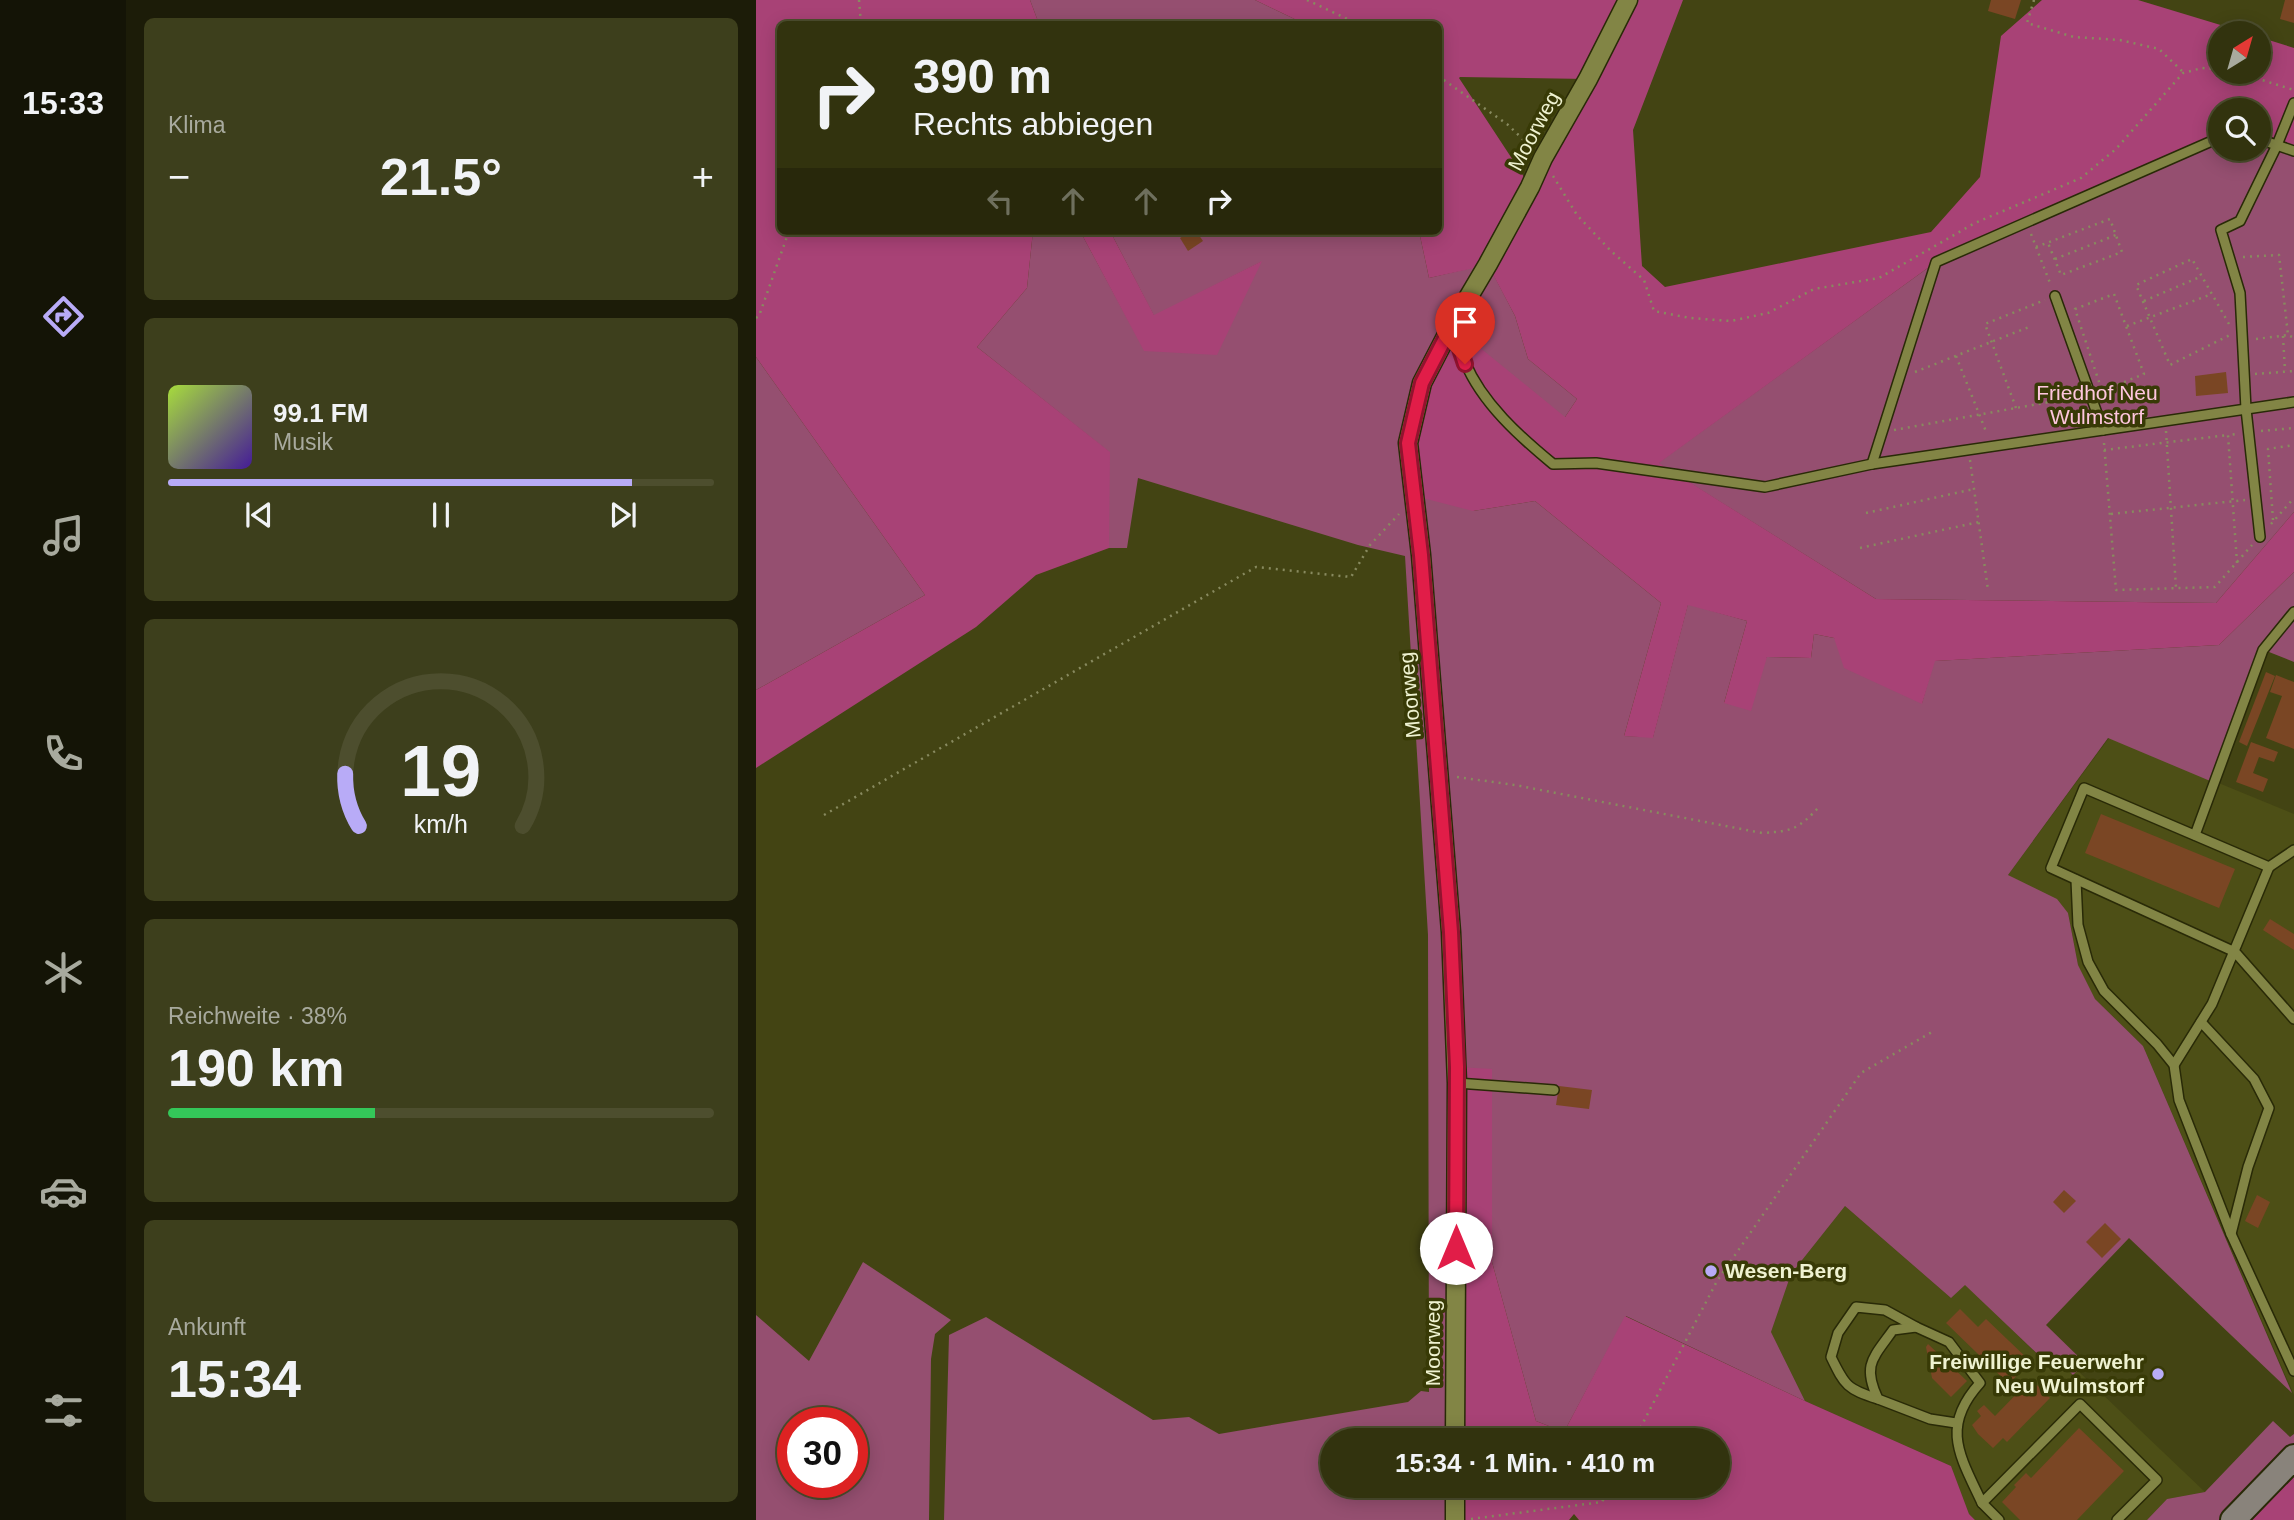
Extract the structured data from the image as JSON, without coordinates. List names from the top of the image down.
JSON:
{
  "streets": {
    "street": ["Moorweg"]
  },
  "parks": ["Friedhof Neu Wulmstorf"],
  "places": ["Wesen-Berg", "Freiwillige Feuerwehr Neu Wulmstorf"],
  "north": "top right",
  "page": {
    "tabs": "15:33",
    "tile": [
      "Klima",
      ["Reichweite · 38%", "190 km"],
      ["Ankunft", "15:34"]
    ],
    "turn": ["390 m", "Rechts abbiegen"],
    "heat": ["−", "21.5°", "+"],
    "song": ["99.1 FM", "Musik"],
    "limit": "30",
    "trip": "15:34 · 1 Min. · 410 m",
    "gauge": ["19", "km/h"]
  }
}
